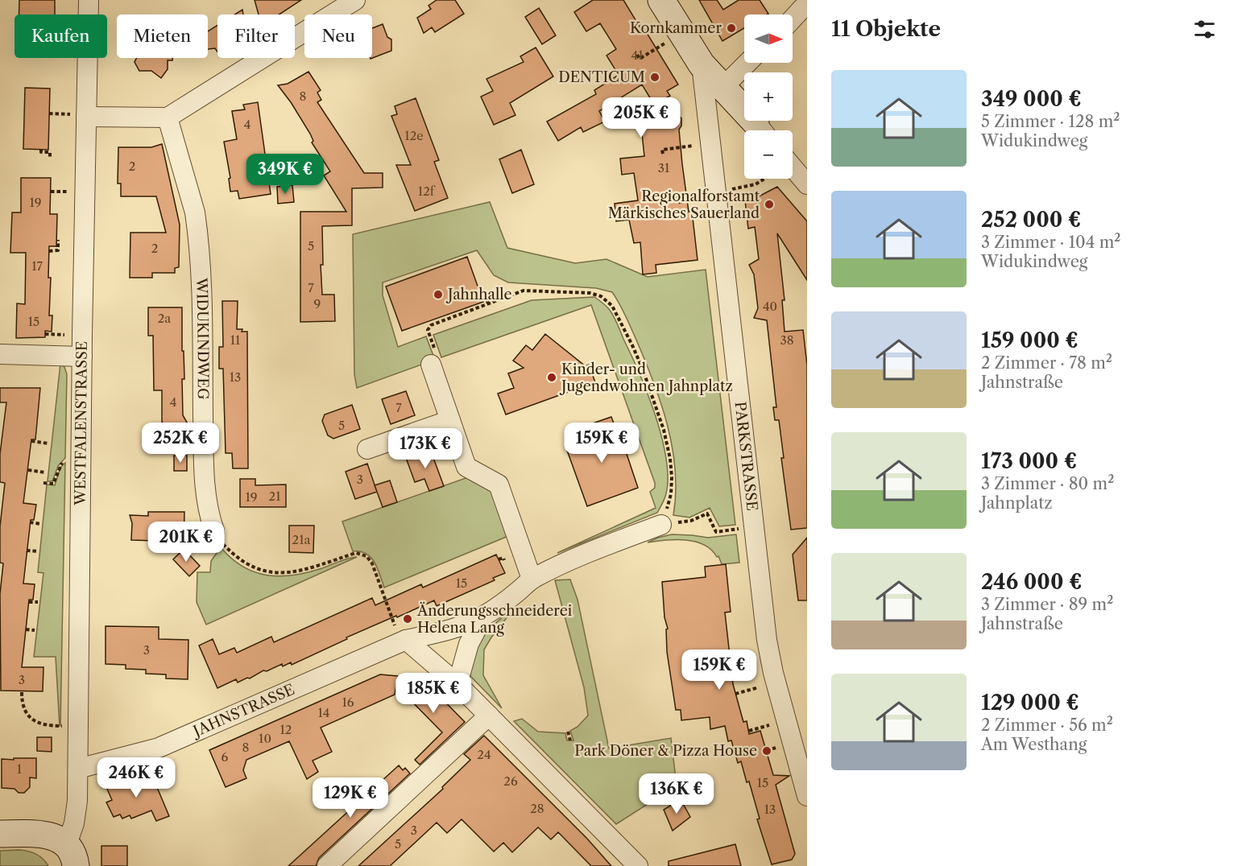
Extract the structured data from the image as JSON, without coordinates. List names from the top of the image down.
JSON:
{
  "streets": {
    "street": [
      "WIDUKINDWEG",
      "WESTFALENSTRASSE",
      "PARKSTRASSE",
      "JAHNSTRASSE"
    ]
  },
  "crossings": [
    ["WESTFALENSTRASSE", "JAHNSTRASSE"]
  ],
  "places": [
    "Kornkammer",
    "DENTICUM",
    "Regionalforstamt Märkisches Sauerland",
    "Jahnhalle",
    "Kinder- und Jugendwohnen Jahnplatz",
    "Änderungsschneiderei Helena Lang",
    "Park Döner & Pizza House"
  ],
  "house_numbers": [
    "41",
    "8",
    "4",
    "12e",
    "2",
    "31",
    "12f",
    "19",
    "5",
    "2",
    "17",
    "7",
    "9",
    "40",
    "2a",
    "15",
    "11",
    "38",
    "13",
    "4",
    "7",
    "5",
    "3",
    "21",
    "19",
    "21a",
    "15",
    "3",
    "3",
    "16",
    "14",
    "12",
    "10",
    "8",
    "24",
    "6",
    "1",
    "26",
    "15",
    "28",
    "13",
    "3",
    "5"
  ],
  "north": "right",
  "page": {
    "heading": "11 Objekte",
    "map_buttons": ["+", "−"],
    "chip": [
      "Kaufen",
      "Mieten",
      "Filter",
      "Neu"
    ],
    "list": [
      {
        "name": "349 000 €",
        "note": "5 Zimmer · 128 m² · Widukindweg"
      },
      {
        "name": "252 000 €",
        "note": "3 Zimmer · 104 m² · Widukindweg"
      },
      {
        "name": "159 000 €",
        "note": "2 Zimmer · 78 m² · Jahnstraße"
      },
      {
        "name": "173 000 €",
        "note": "3 Zimmer · 80 m² · Jahnplatz"
      },
      {
        "name": "246 000 €",
        "note": "3 Zimmer · 89 m² · Jahnstraße"
      },
      {
        "name": "129 000 €",
        "note": "2 Zimmer · 56 m² · Am Westhang"
      }
    ],
    "price": [
      "205K €",
      "349K €",
      "252K €",
      "159K €",
      "173K €",
      "201K €",
      "159K €",
      "185K €",
      "246K €",
      "136K €",
      "129K €"
    ]
  }
}
